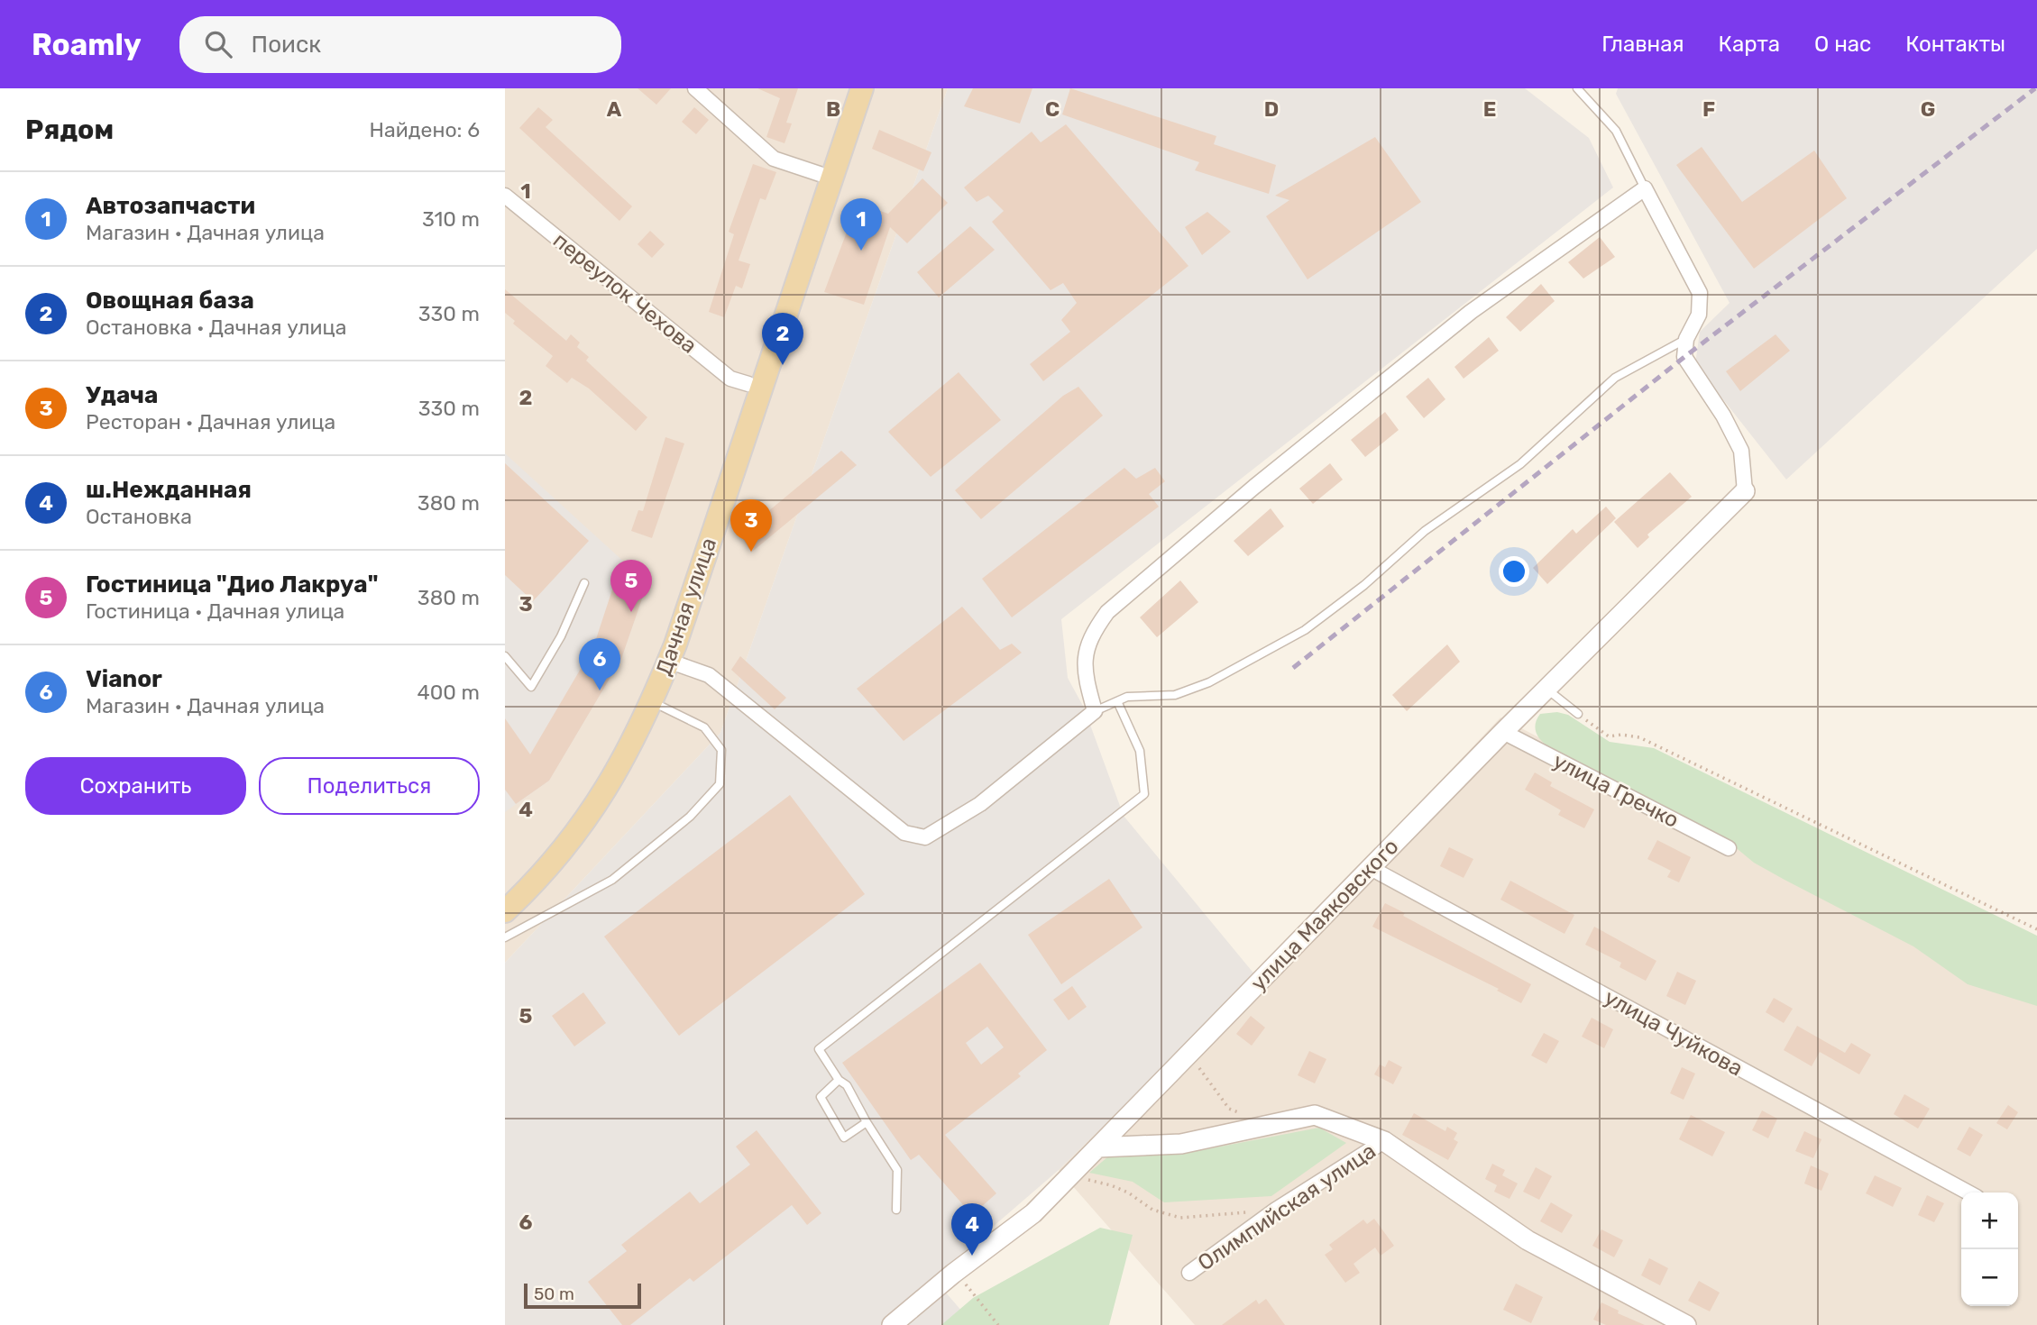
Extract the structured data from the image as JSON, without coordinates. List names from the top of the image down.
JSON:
{
  "streets": {
    "main road": ["Дачная улица"],
    "street": [
      "переулок Чехова",
      "улица Гречко",
      "улица Маяковского",
      "улица Чуйкова",
      "Олимпийская улица"
    ]
  },
  "crossings": [
    ["переулок Чехова", "Дачная улица"],
    ["улица Гречко", "улица Маяковского"],
    ["улица Маяковского", "улица Чуйкова"],
    ["улица Маяковского", "Олимпийская улица"]
  ],
  "scale_bar": "50 m",
  "page": {
    "header": "Roamly",
    "search": "Поиск",
    "nav": [
      "Главная",
      "Карта",
      "О нас",
      "Контакты"
    ],
    "heading": ["Рядом", "Найдено: 6"],
    "list": [
      {
        "mark": "1",
        "name": "Автозапчасти",
        "note": "Магазин · Дачная улица",
        "value": "310 m"
      },
      {
        "mark": "2",
        "name": "Овощная база",
        "note": "Остановка · Дачная улица",
        "value": "330 m"
      },
      {
        "mark": "3",
        "name": "Удача",
        "note": "Ресторан · Дачная улица",
        "value": "330 m"
      },
      {
        "mark": "4",
        "name": "ш.Нежданная",
        "note": "Остановка",
        "value": "380 m"
      },
      {
        "mark": "5",
        "name": "Гостиница \"Дио Лакруа\"",
        "note": "Гостиница · Дачная улица",
        "value": "380 m"
      },
      {
        "mark": "6",
        "name": "Vianor",
        "note": "Магазин · Дачная улица",
        "value": "400 m"
      }
    ],
    "pins": [
      "1",
      "2",
      "3",
      "5",
      "6",
      "4"
    ],
    "buttons": ["Сохранить", "Поделиться"],
    "map_buttons": ["+", "−"],
    "scale": "50 m"
  },
  "grid": {
    "columns": [
      "A",
      "B",
      "C",
      "D",
      "E",
      "F",
      "G"
    ],
    "rows": [
      "1",
      "2",
      "3",
      "4",
      "5",
      "6"
    ]
  }
}
